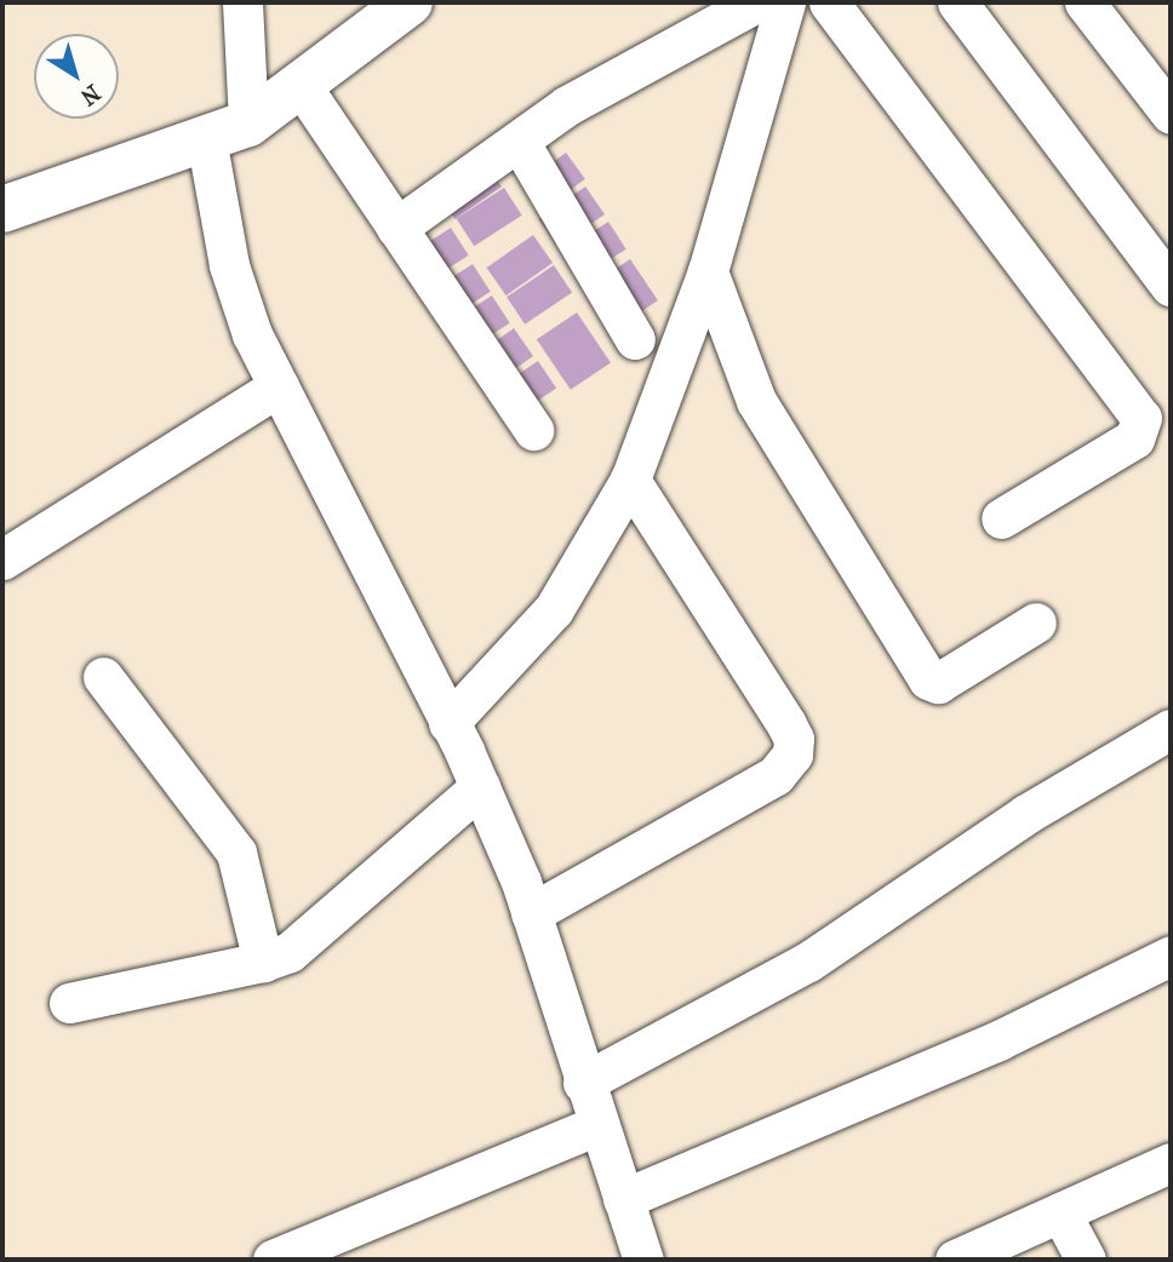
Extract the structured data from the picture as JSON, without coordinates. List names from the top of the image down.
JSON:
{
  "north": "bottom right"
}
